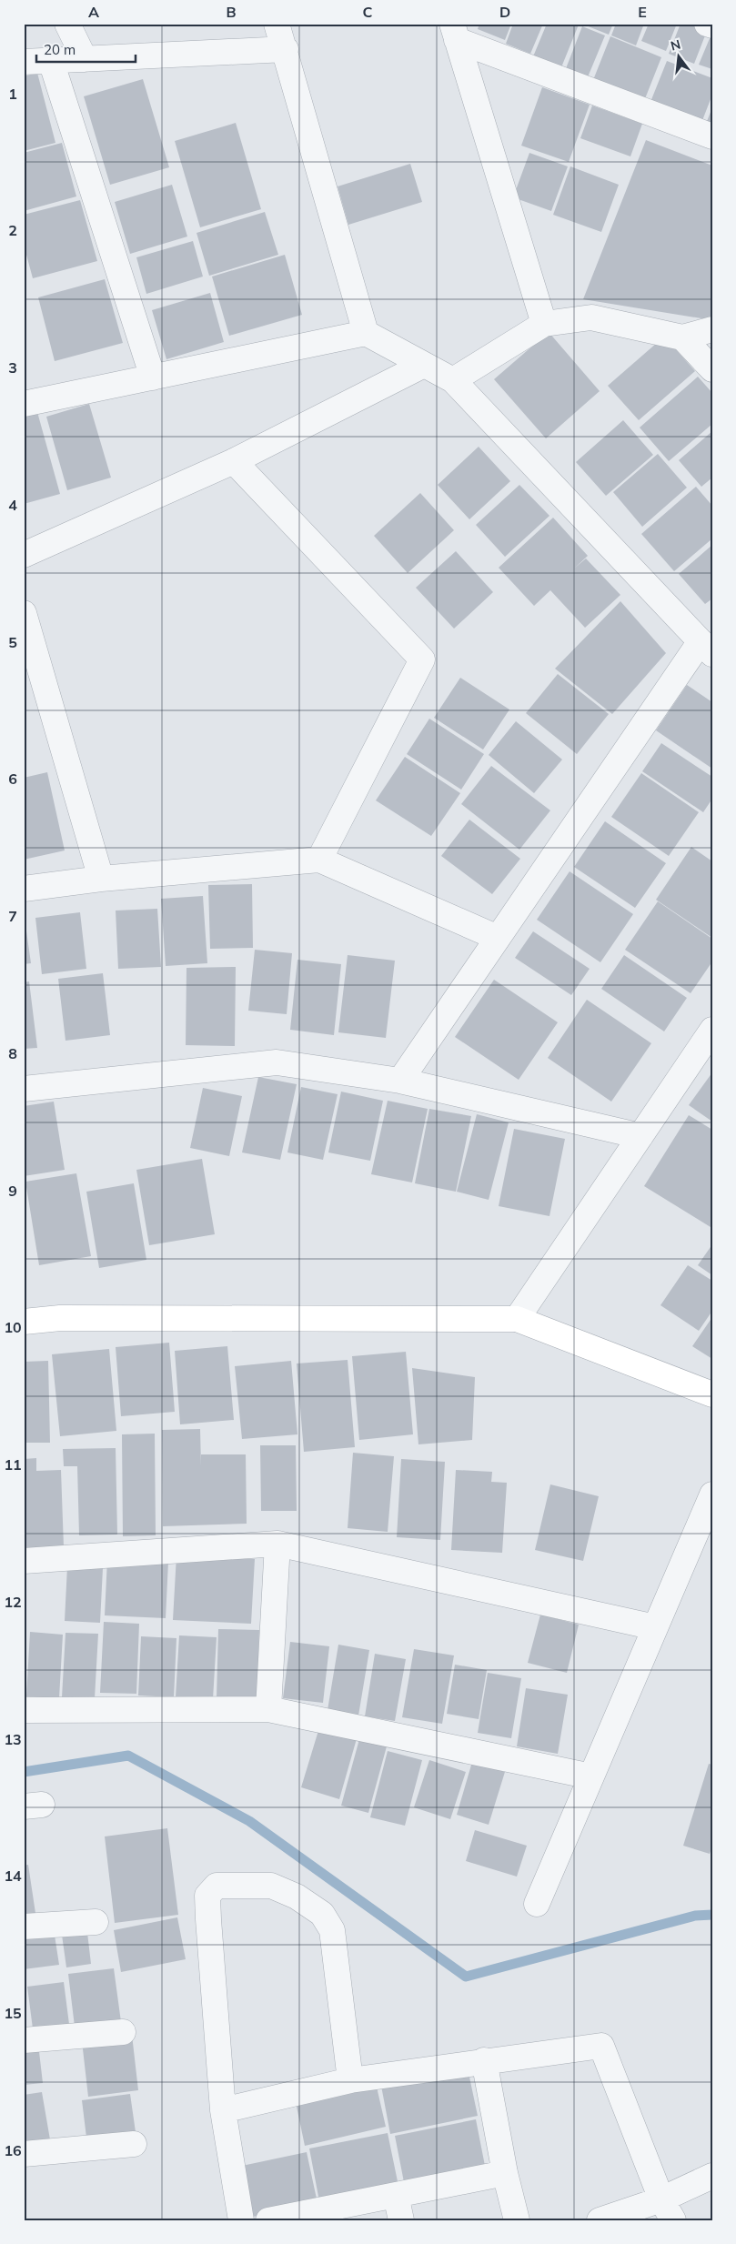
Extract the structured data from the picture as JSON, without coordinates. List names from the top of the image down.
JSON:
{
  "scale_bar": "20 m",
  "north": "top",
  "grid": {
    "columns": [
      "A",
      "B",
      "C",
      "D",
      "E"
    ],
    "rows": [
      "1",
      "2",
      "3",
      "4",
      "5",
      "6",
      "7",
      "8",
      "9",
      "10",
      "11",
      "12",
      "13",
      "14",
      "15",
      "16"
    ]
  }
}
